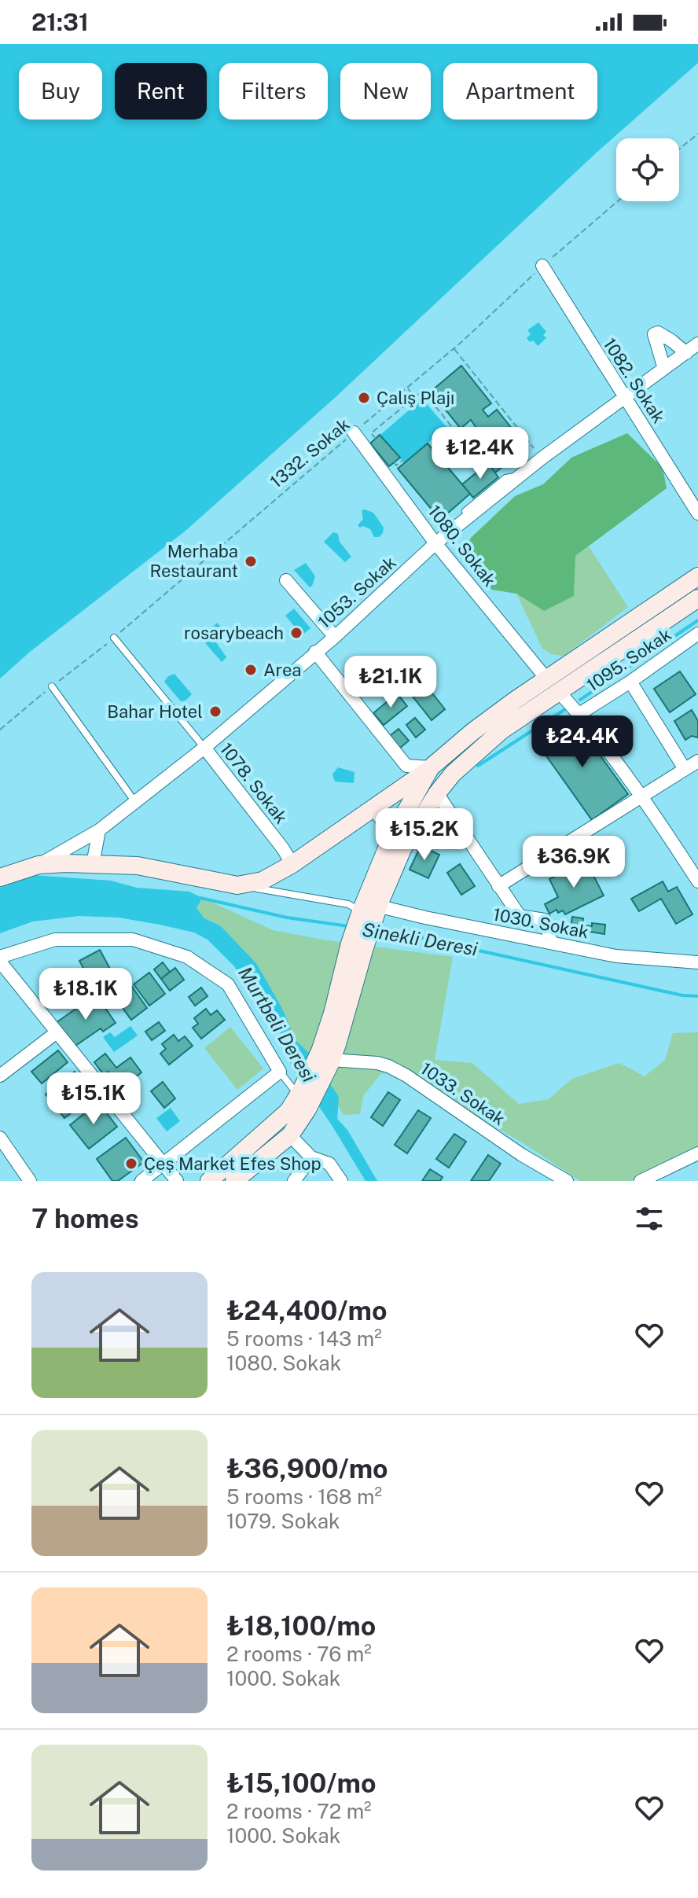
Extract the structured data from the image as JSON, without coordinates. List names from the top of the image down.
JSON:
{
  "streets": {
    "street": [
      "1082. Sokak",
      "1080. Sokak",
      "1053. Sokak",
      "1095. Sokak",
      "1078. Sokak",
      "1030. Sokak",
      "1033. Sokak"
    ],
    "path": ["1332. Sokak"]
  },
  "crossings": [
    ["1082. Sokak", "1332. Sokak"],
    ["1082. Sokak", "1053. Sokak"],
    ["1332. Sokak", "1080. Sokak"],
    ["1332. Sokak", "1078. Sokak"],
    ["1080. Sokak", "1053. Sokak"],
    ["1053. Sokak", "1078. Sokak"]
  ],
  "water": ["Sinekli Deresi", "Murtbeli Deresi"],
  "places": [
    "Çalış Plajı",
    "Merhaba Restaurant",
    "rosarybeach",
    "Area",
    "Bahar Hotel",
    "Çeș Market Efes Shop"
  ],
  "page": {
    "status": "21:31",
    "chip": [
      "Buy",
      "Rent",
      "Filters",
      "New",
      "Apartment"
    ],
    "price": [
      "₺12.4K",
      "₺21.1K",
      "₺24.4K",
      "₺15.2K",
      "₺36.9K",
      "₺18.1K",
      "₺15.1K"
    ],
    "heading": "7 homes",
    "list": [
      {
        "name": "₺24,400/mo",
        "note": "5 rooms · 143 m² · 1080. Sokak"
      },
      {
        "name": "₺36,900/mo",
        "note": "5 rooms · 168 m² · 1079. Sokak"
      },
      {
        "name": "₺18,100/mo",
        "note": "2 rooms · 76 m² · 1000. Sokak"
      },
      {
        "name": "₺15,100/mo",
        "note": "2 rooms · 72 m² · 1000. Sokak"
      }
    ]
  }
}
